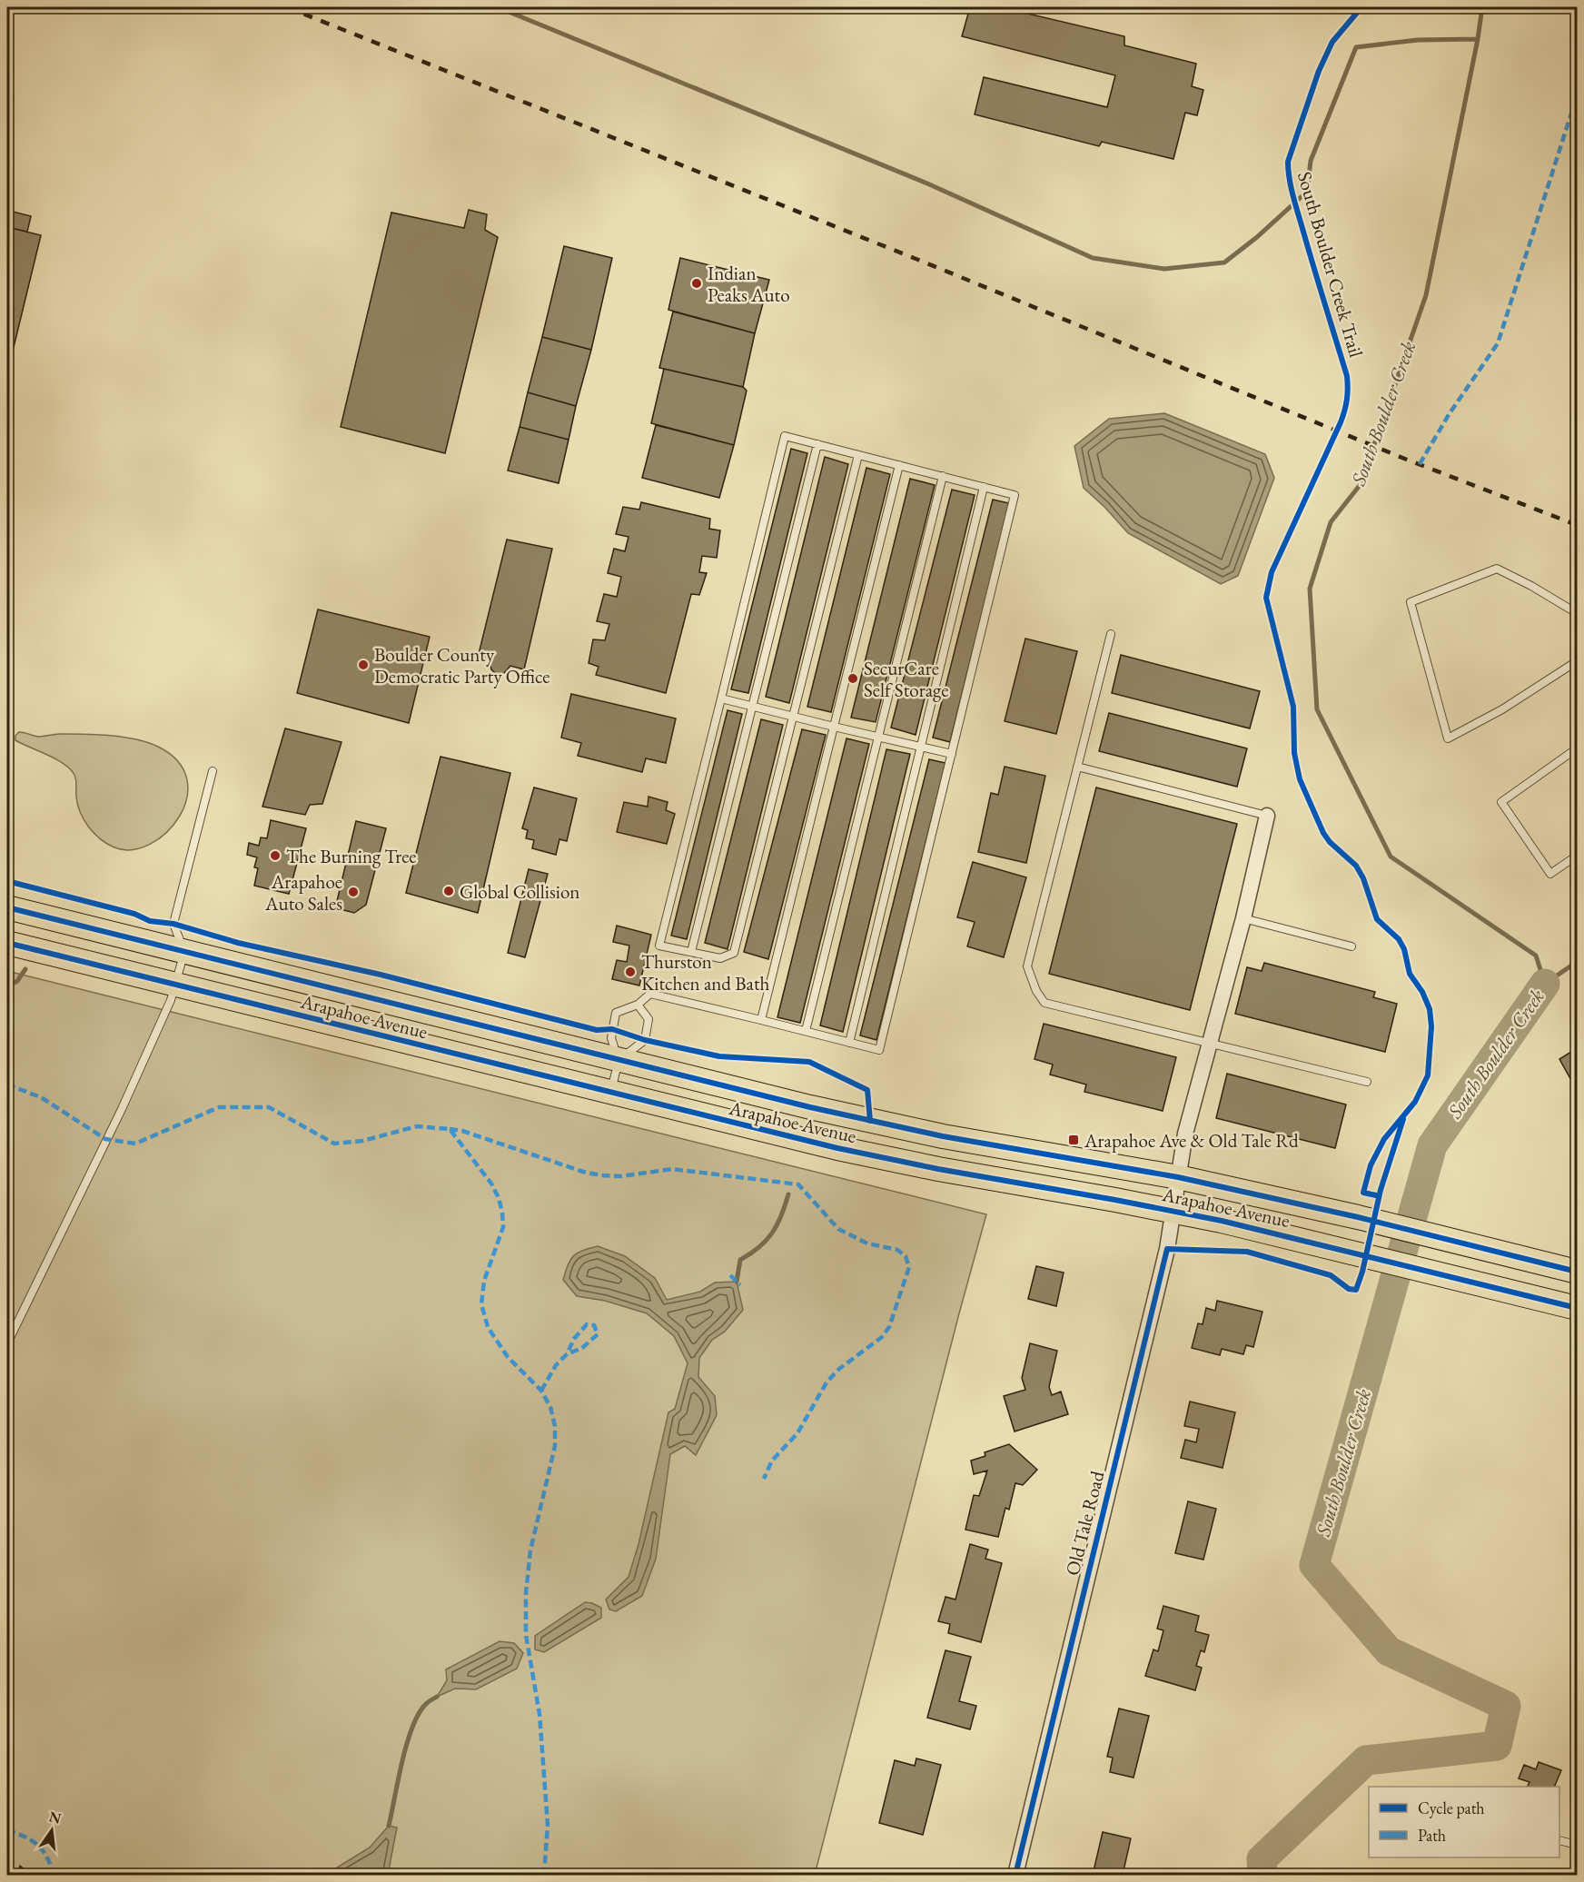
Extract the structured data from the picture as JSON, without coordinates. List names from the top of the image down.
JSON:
{
  "streets": {
    "main road": ["Arapahoe Avenue"],
    "street": ["Old Tale Road"],
    "cycle path": ["South Boulder Creek Trail"]
  },
  "crossings": [
    ["Arapahoe Avenue", "Old Tale Road"]
  ],
  "water": ["South Boulder Creek"],
  "places": {
    "other": [
      "Indian Peaks Auto",
      "Boulder County Democratic Party Office",
      "SecurCare Self Storage",
      "The Burning Tree",
      "Global Collision",
      "Arapahoe Auto Sales",
      "Thurston Kitchen and Bath"
    ],
    "transit": ["Arapahoe Ave & Old Tale Rd"]
  },
  "legend": ["Cycle path", "Path"],
  "north": "top"
}
